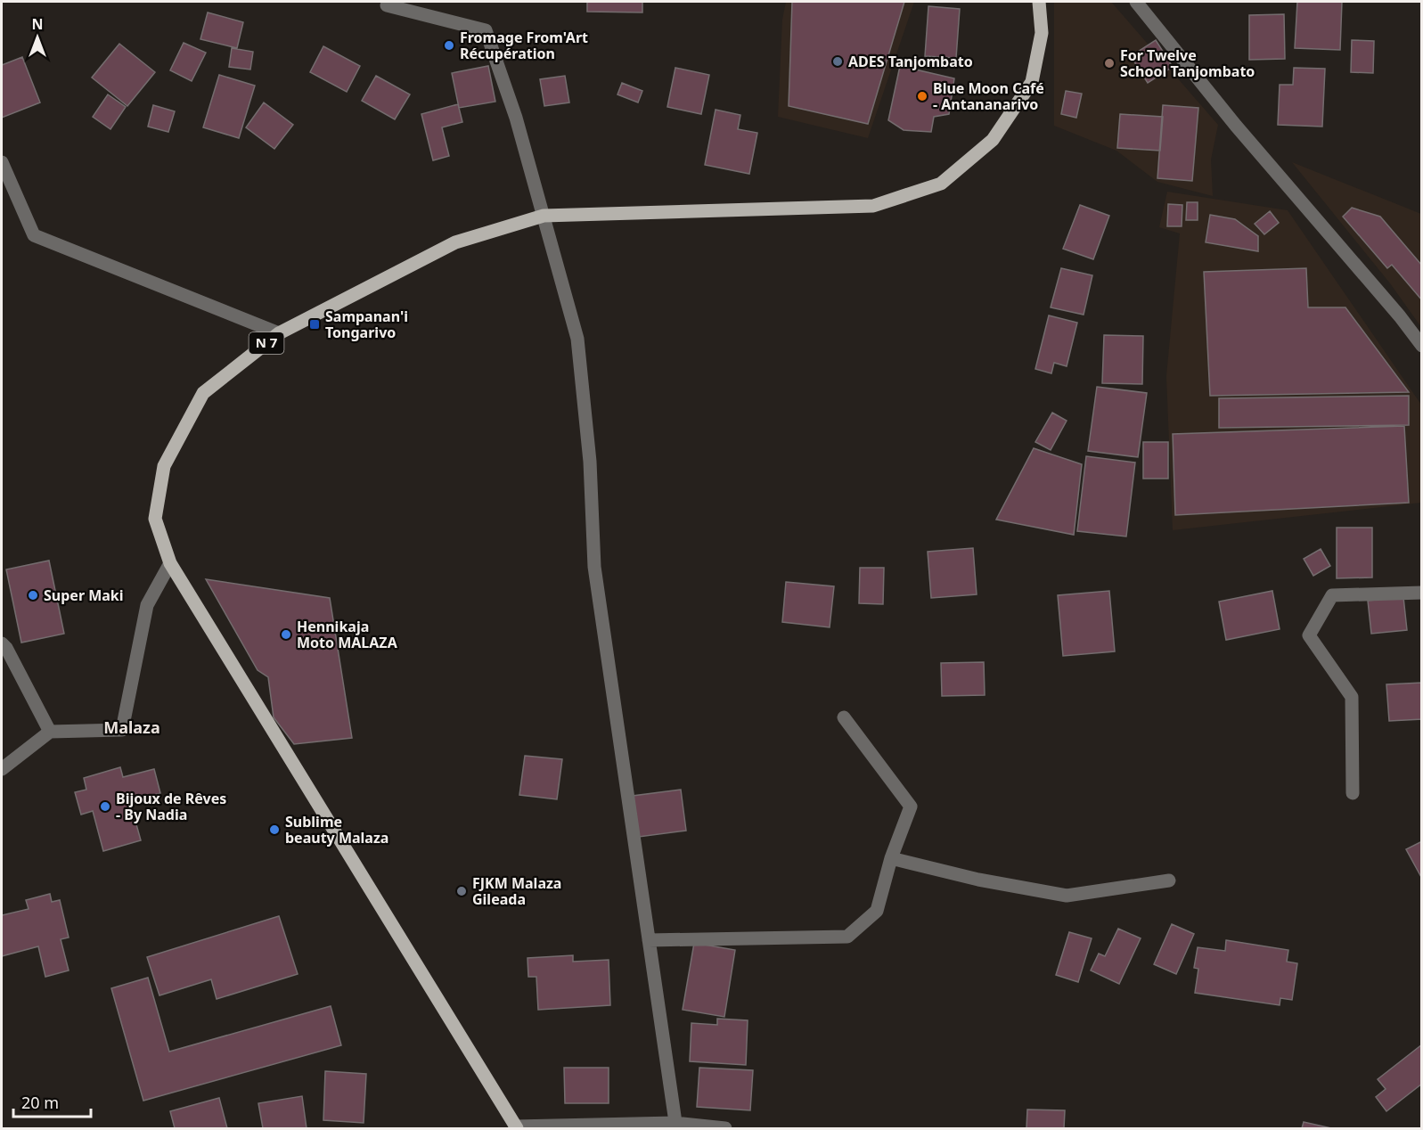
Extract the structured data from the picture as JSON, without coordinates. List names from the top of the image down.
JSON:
{
  "streets": {
    "main road": ["N 7"]
  },
  "districts": ["Malaza"],
  "places": {
    "other": [
      "Fromage From'Art Récupération",
      "ADES Tanjombato",
      "For Twelve School Tanjombato",
      "Blue Moon Café - Antananarivo",
      "Super Maki",
      "Hennikaja Moto MALAZA",
      "Bijoux de Rêves - By Nadia",
      "Sublime beauty Malaza",
      "FJKM Malaza Gileada"
    ],
    "transit": ["Sampanan'i Tongarivo"]
  },
  "scale_bar": "20 m",
  "north": "top"
}
